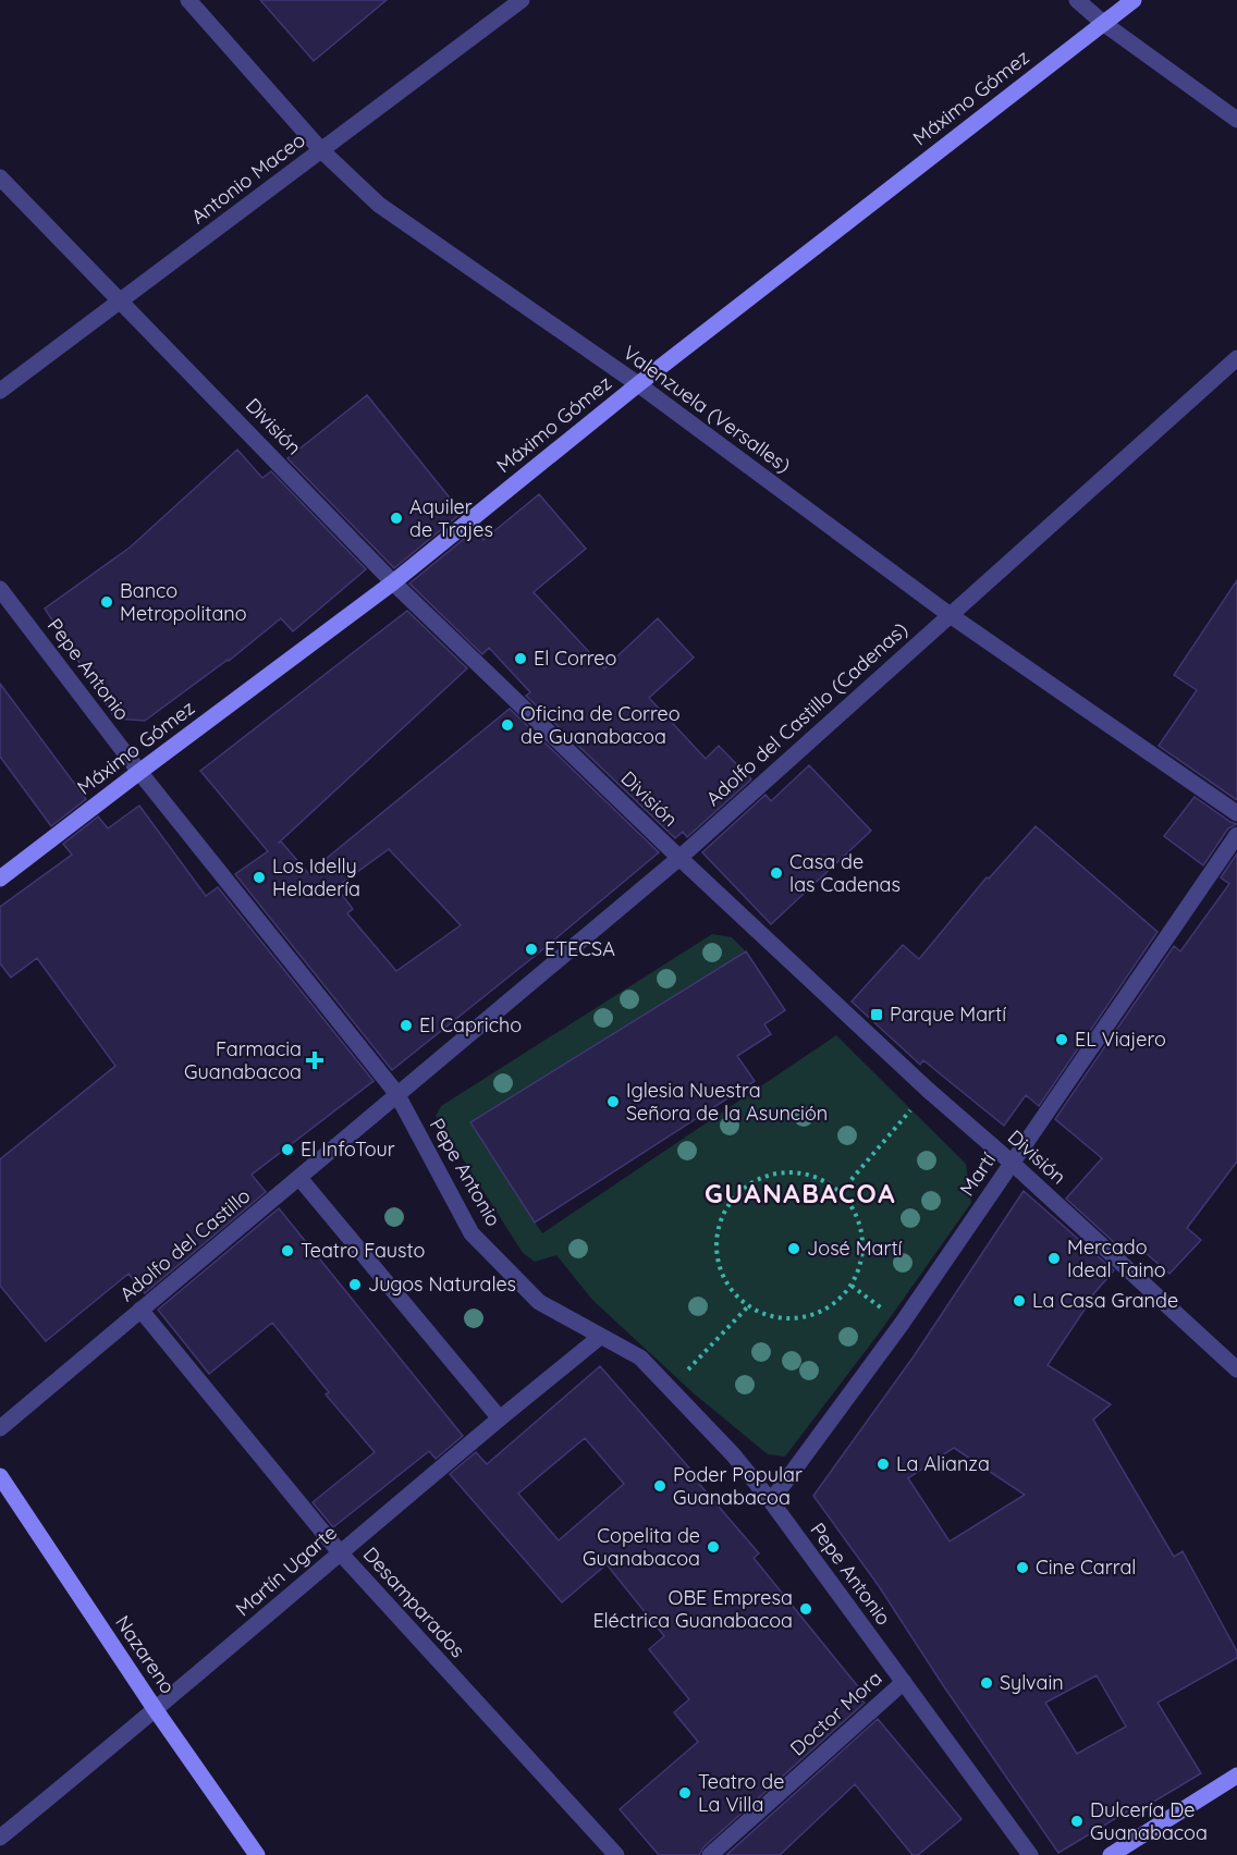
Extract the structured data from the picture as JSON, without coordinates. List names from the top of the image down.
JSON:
{
  "streets": {
    "main road": ["Máximo Gómez", "Nazareno"],
    "street": [
      "Antonio Maceo",
      "Valenzuela (Versalles)",
      "División",
      "Pepe Antonio",
      "Adolfo del Castillo (Cadenas)",
      "Martí",
      "Adolfo del Castillo",
      "Martín Ugarte",
      "Desamparados",
      "Doctor Mora"
    ]
  },
  "crossings": [
    ["Máximo Gómez", "Valenzuela (Versalles)"],
    ["Máximo Gómez", "División"],
    ["Máximo Gómez", "Pepe Antonio"],
    ["Antonio Maceo", "Valenzuela (Versalles)"],
    ["Antonio Maceo", "División"],
    ["Valenzuela (Versalles)", "Adolfo del Castillo (Cadenas)"],
    ["División", "Adolfo del Castillo (Cadenas)"],
    ["División", "Martí"],
    ["Pepe Antonio", "Adolfo del Castillo (Cadenas)"],
    ["Pepe Antonio", "Martí"],
    ["Pepe Antonio", "Adolfo del Castillo"],
    ["Pepe Antonio", "Martín Ugarte"],
    ["Pepe Antonio", "Doctor Mora"],
    ["Adolfo del Castillo (Cadenas)", "Adolfo del Castillo"],
    ["Adolfo del Castillo", "Desamparados"],
    ["Martín Ugarte", "Desamparados"],
    ["Martín Ugarte", "Nazareno"]
  ],
  "districts": ["GUANABACOA"],
  "places": {
    "other": [
      "Aquiler de Trajes",
      "Banco Metropolitano",
      "El Correo",
      "Oficina de Correo de Guanabacoa",
      "Casa de las Cadenas",
      "Los Idelly Heladería",
      "ETECSA",
      "El Capricho",
      "EL Viajero",
      "Iglesia Nuestra Señora de la Asunción",
      "El InfoTour",
      "José Martí",
      "Teatro Fausto",
      "Mercado Ideal Taino",
      "Jugos Naturales",
      "La Casa Grande",
      "La Alianza",
      "Poder Popular Guanabacoa",
      "Copelita de Guanabacoa",
      "Cine Carral",
      "OBE Empresa Eléctrica Guanabacoa",
      "Sylvain",
      "Teatro de La Villa",
      "Dulcería De Guanabacoa"
    ],
    "transit": ["Parque Martí"],
    "health": ["Farmacia Guanabacoa"]
  }
}
